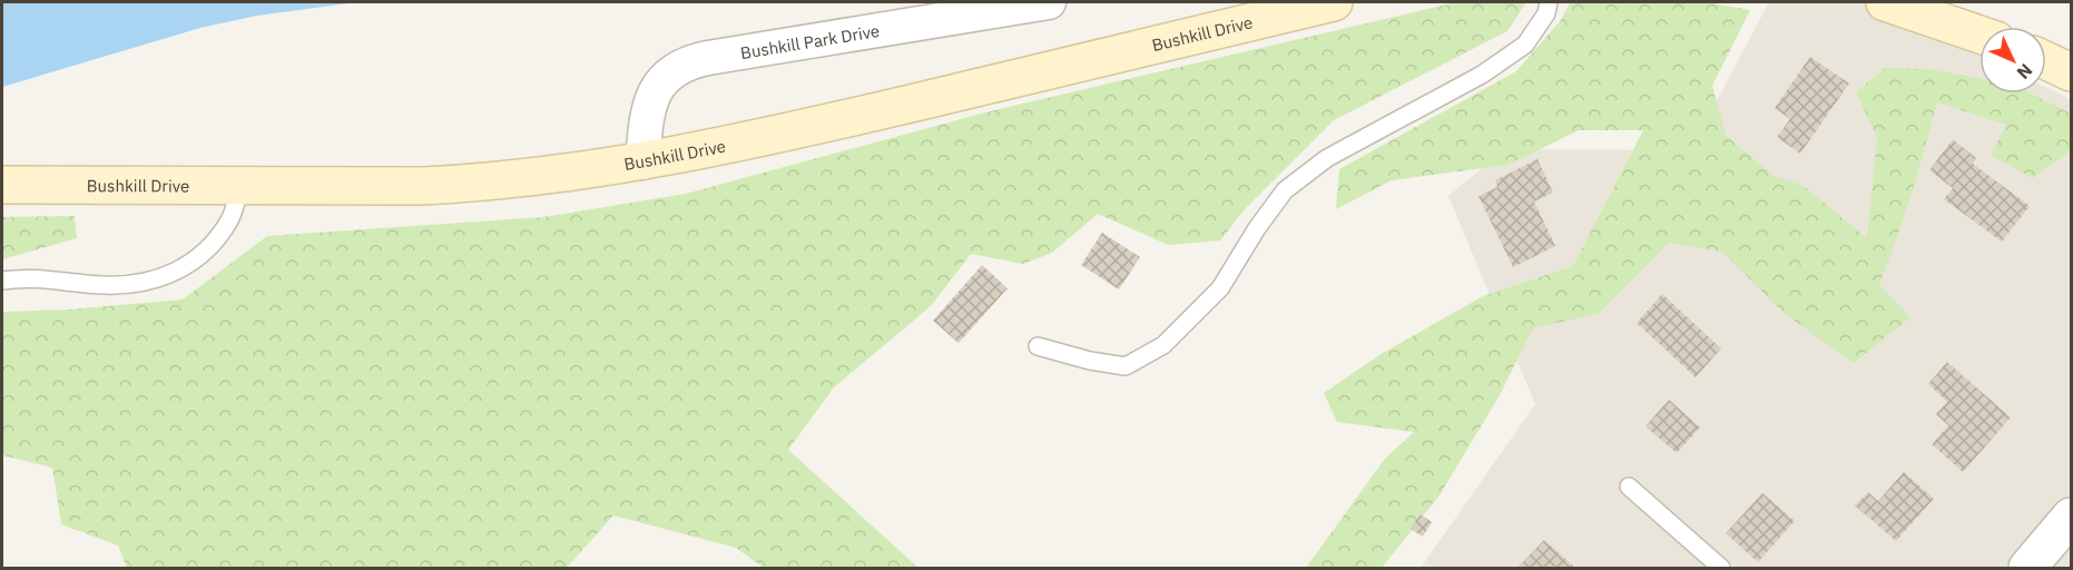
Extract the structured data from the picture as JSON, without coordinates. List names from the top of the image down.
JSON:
{
  "streets": {
    "main road": ["Bushkill Drive"],
    "street": ["Bushkill Park Drive"]
  },
  "crossings": [
    ["Bushkill Drive", "Bushkill Park Drive"]
  ],
  "north": "bottom right"
}
